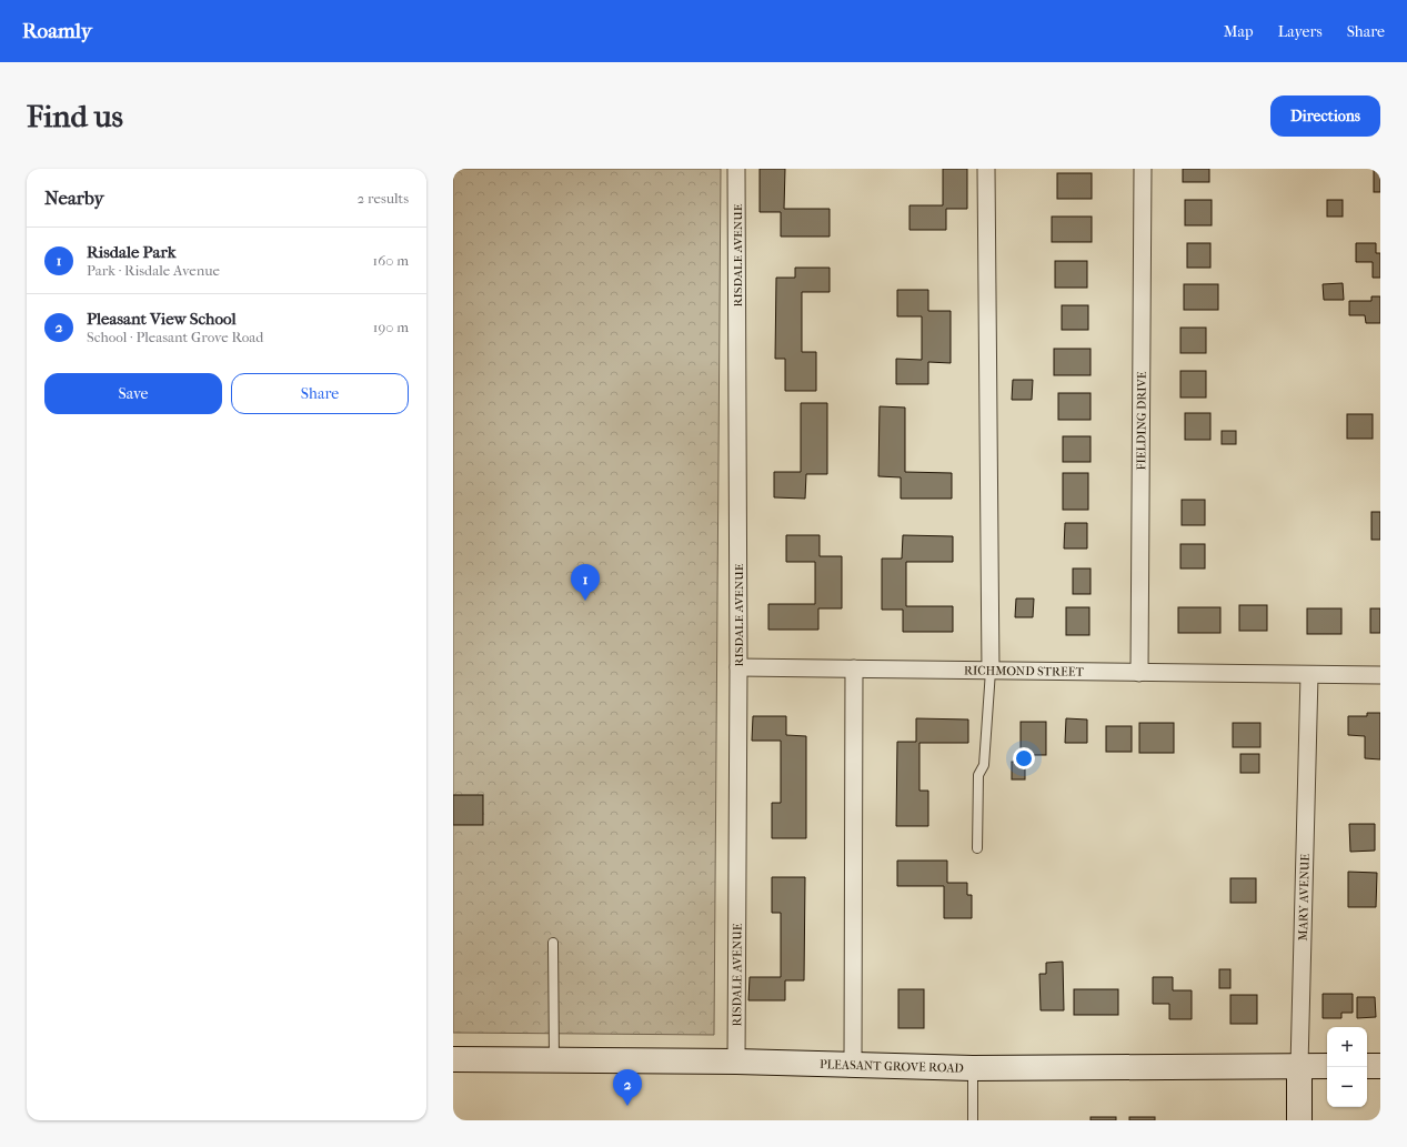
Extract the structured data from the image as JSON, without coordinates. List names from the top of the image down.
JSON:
{
  "streets": {
    "street": [
      "RISDALE AVENUE",
      "FIELDING DRIVE",
      "RICHMOND STREET",
      "MARY AVENUE",
      "PLEASANT GROVE ROAD"
    ]
  },
  "crossings": [
    ["RISDALE AVENUE", "RICHMOND STREET"],
    ["RISDALE AVENUE", "PLEASANT GROVE ROAD"],
    ["FIELDING DRIVE", "RICHMOND STREET"],
    ["RICHMOND STREET", "MARY AVENUE"],
    ["MARY AVENUE", "PLEASANT GROVE ROAD"]
  ],
  "page": {
    "header": "Roamly",
    "nav": ["Map", "Layers", "Share"],
    "buttons": [
      "Directions",
      ["Save", "Share"]
    ],
    "title": "Find us",
    "heading": ["Nearby", "2 results"],
    "list": [
      {
        "mark": "1",
        "name": "Risdale Park",
        "note": "Park · Risdale Avenue",
        "value": "160 m"
      },
      {
        "mark": "2",
        "name": "Pleasant View School",
        "note": "School · Pleasant Grove Road",
        "value": "190 m"
      }
    ],
    "pins": ["1", "2"],
    "map_buttons": ["+", "−"]
  }
}
